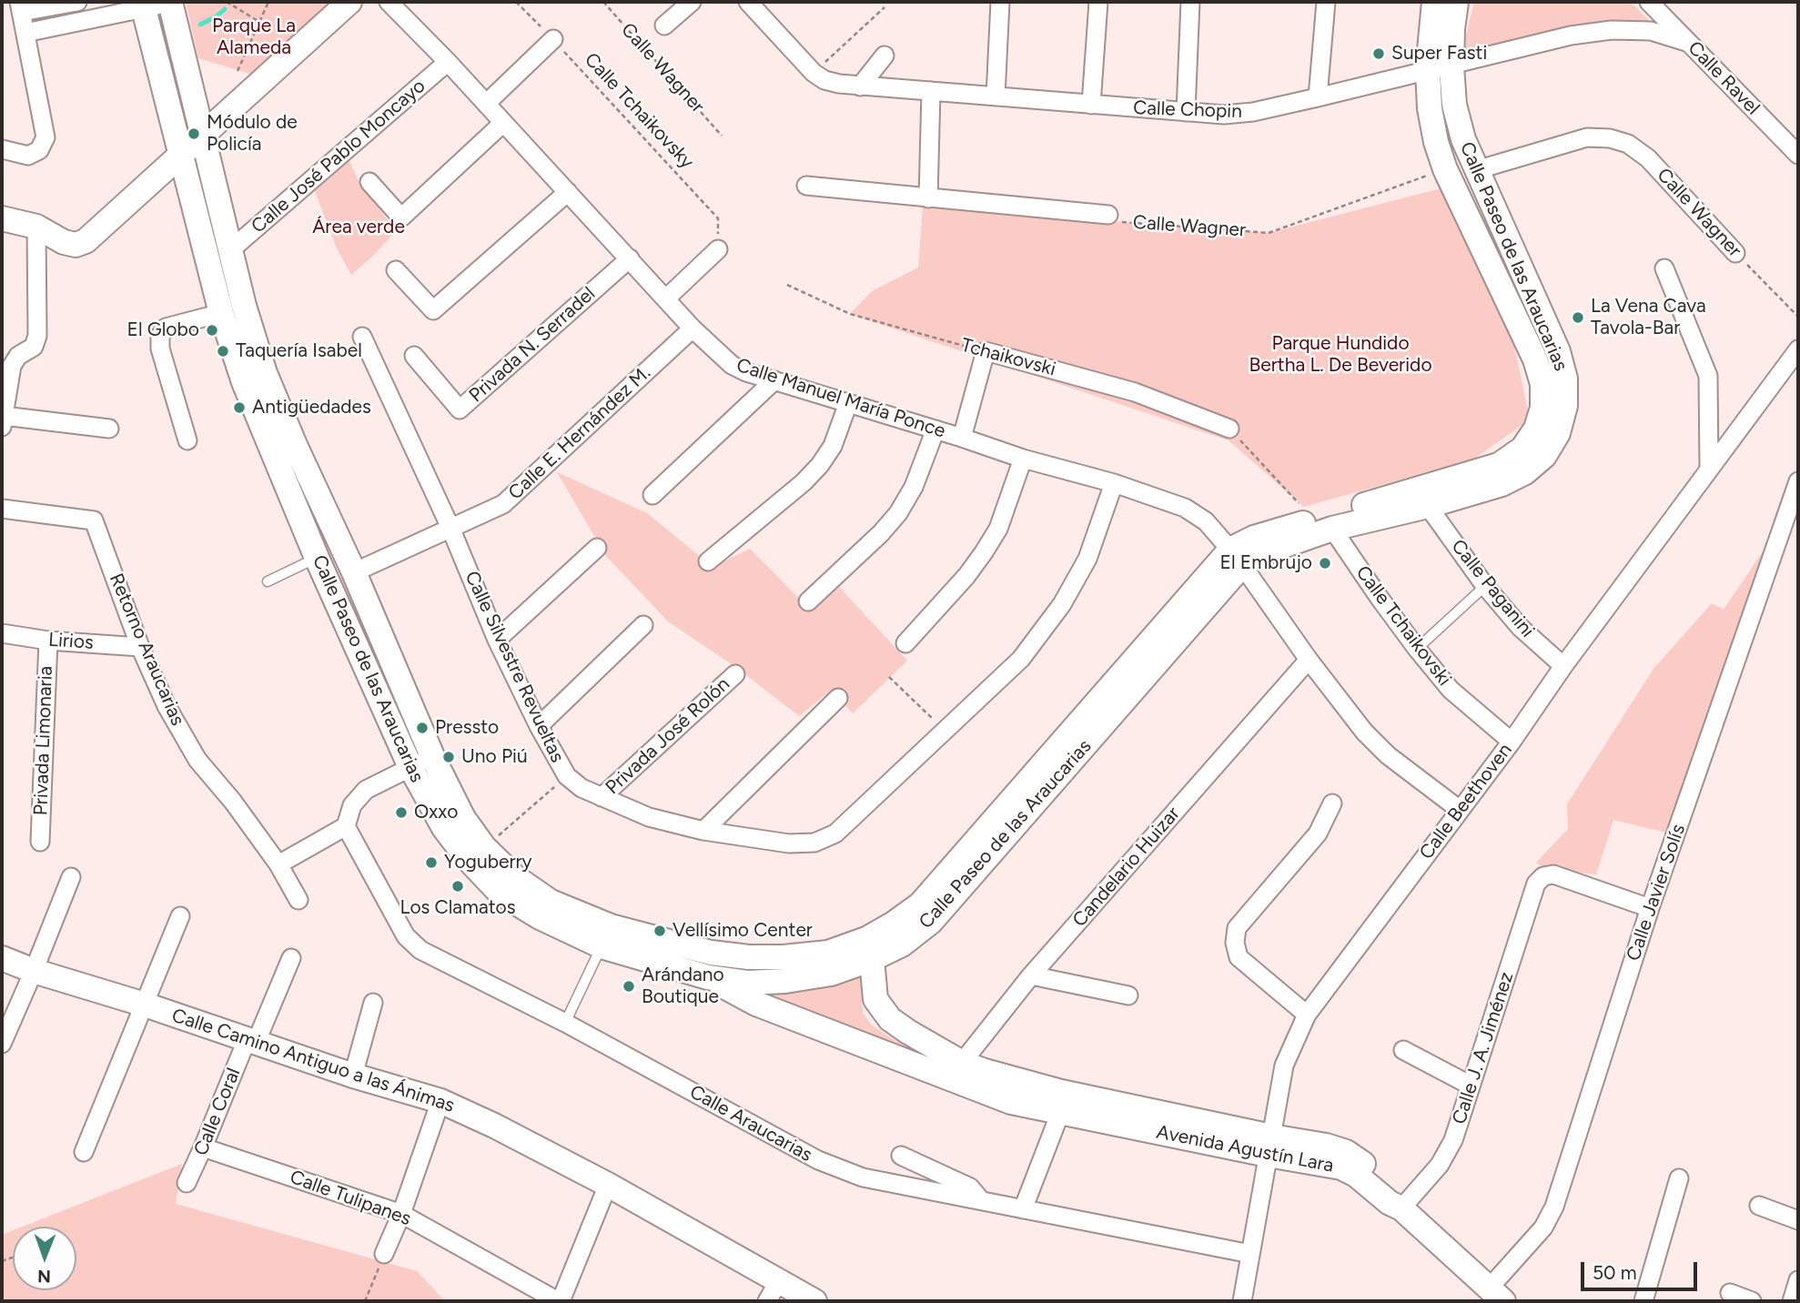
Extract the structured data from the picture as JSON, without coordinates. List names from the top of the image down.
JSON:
{
  "streets": {
    "main road": ["Calle Paseo de las Araucarias", "Calle Camino Antiguo a las Ánimas", "Avenida Agustín Lara"],
    "street": [
      "Calle Wagner",
      "Calle Ravel",
      "Calle Chopin",
      "Calle José Pablo Moncayo",
      "Privada N. Serradel",
      "Tchaikovski",
      "Calle Manuel María Ponce",
      "Calle E. Hernández M.",
      "Calle Paganini",
      "Calle Tchaikovski",
      "Lirios",
      "Retorno Araucarias",
      "Calle Silvestre Revueltas",
      "Privada José Rolón",
      "Privada Limonaria",
      "Calle Beethoven",
      "Candelario Huizar",
      "Calle Javier Solís",
      "Calle J. A. Jiménez",
      "Calle Coral",
      "Calle Araucarias",
      "Calle Tulipanes"
    ],
    "path": ["Calle Tchaikovsky"]
  },
  "crossings": [
    ["Calle Wagner", "Calle Paseo de las Araucarias"],
    ["Calle Ravel", "Calle Chopin"],
    ["Calle Chopin", "Calle Paseo de las Araucarias"],
    ["Calle José Pablo Moncayo", "Calle Paseo de las Araucarias"],
    ["Calle José Pablo Moncayo", "Calle Manuel María Ponce"],
    ["Calle Paseo de las Araucarias", "Calle Manuel María Ponce"],
    ["Calle Paseo de las Araucarias", "Calle E. Hernández M."],
    ["Calle Paseo de las Araucarias", "Calle Paganini"],
    ["Calle Paseo de las Araucarias", "Calle Tchaikovski"],
    ["Calle Paseo de las Araucarias", "Avenida Agustín Lara"],
    ["Privada N. Serradel", "Calle Manuel María Ponce"],
    ["Calle Manuel María Ponce", "Calle E. Hernández M."],
    ["Calle Manuel María Ponce", "Calle Silvestre Revueltas"],
    ["Calle Manuel María Ponce", "Calle Beethoven"],
    ["Calle Manuel María Ponce", "Candelario Huizar"],
    ["Calle E. Hernández M.", "Calle Silvestre Revueltas"],
    ["Calle Paganini", "Calle Beethoven"],
    ["Calle Tchaikovski", "Calle Beethoven"],
    ["Lirios", "Retorno Araucarias"],
    ["Lirios", "Privada Limonaria"],
    ["Calle Silvestre Revueltas", "Privada José Rolón"],
    ["Calle Beethoven", "Calle Araucarias"],
    ["Calle Beethoven", "Avenida Agustín Lara"],
    ["Candelario Huizar", "Avenida Agustín Lara"],
    ["Calle Javier Solís", "Calle J. A. Jiménez"],
    ["Calle Javier Solís", "Avenida Agustín Lara"],
    ["Calle J. A. Jiménez", "Avenida Agustín Lara"],
    ["Calle Camino Antiguo a las Ánimas", "Calle Coral"],
    ["Calle Coral", "Calle Tulipanes"]
  ],
  "parks": ["Parque La Alameda", "Área verde", "Parque Hundido Bertha L. De Beverido"],
  "places": [
    "Super Fasti",
    "Módulo de Policía",
    "La Vena Cava Tavola-Bar",
    "El Globo",
    "Taquería Isabel",
    "Antigüedades",
    "El Embrujo",
    "Pressto",
    "Uno Piú",
    "Oxxo",
    "Yoguberry",
    "Los Clamatos",
    "Vellísimo Center",
    "Arándano Boutique"
  ],
  "scale_bar": "50 m",
  "north": "bottom"
}
